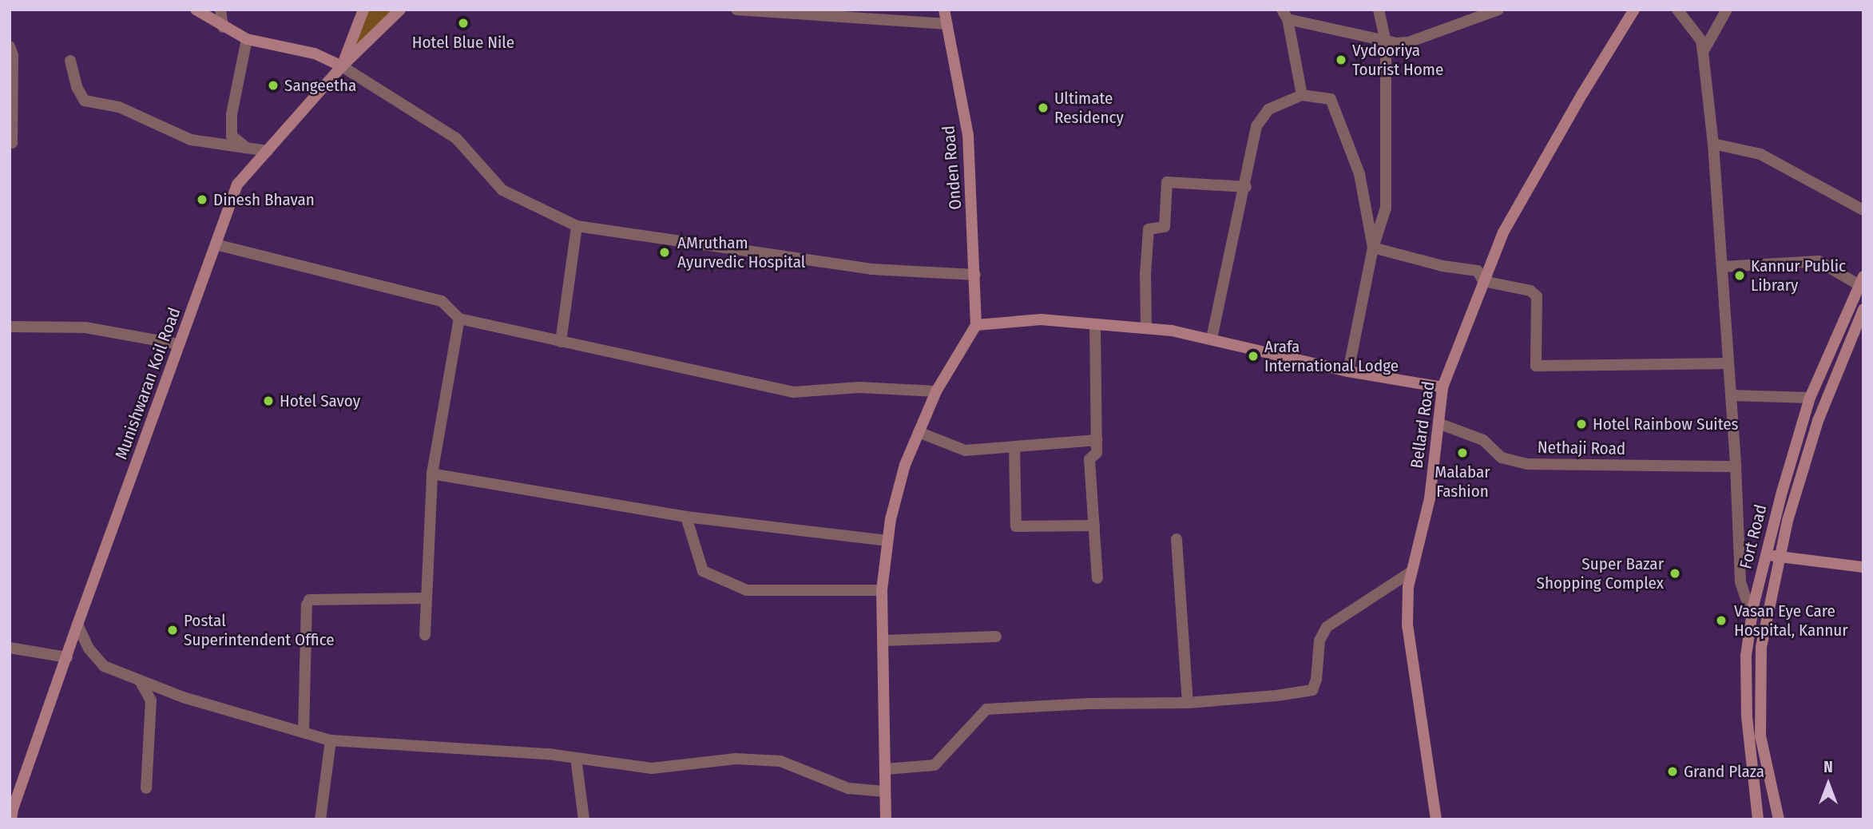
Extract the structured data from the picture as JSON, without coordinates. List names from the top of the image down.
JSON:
{
  "streets": {
    "main road": [
      "Onden Road",
      "Munishwaran Koil Road",
      "Bellard Road",
      "Fort Road"
    ],
    "street": ["Nethaji Road"]
  },
  "crossings": [
    ["Bellard Road", "Nethaji Road"]
  ],
  "places": [
    "Hotel Blue Nile",
    "Vydooriya Tourist Home",
    "Sangeetha",
    "Ultimate Residency",
    "Dinesh Bhavan",
    "AMrutham Ayurvedic Hospital",
    "Kannur Public Library",
    "Arafa International Lodge",
    "Hotel Savoy",
    "Hotel Rainbow Suites",
    "Malabar Fashion",
    "Super Bazar Shopping Complex",
    "Vasan Eye Care Hospital, Kannur",
    "Postal Superintendent Office",
    "Grand Plaza"
  ],
  "north": "top"
}
